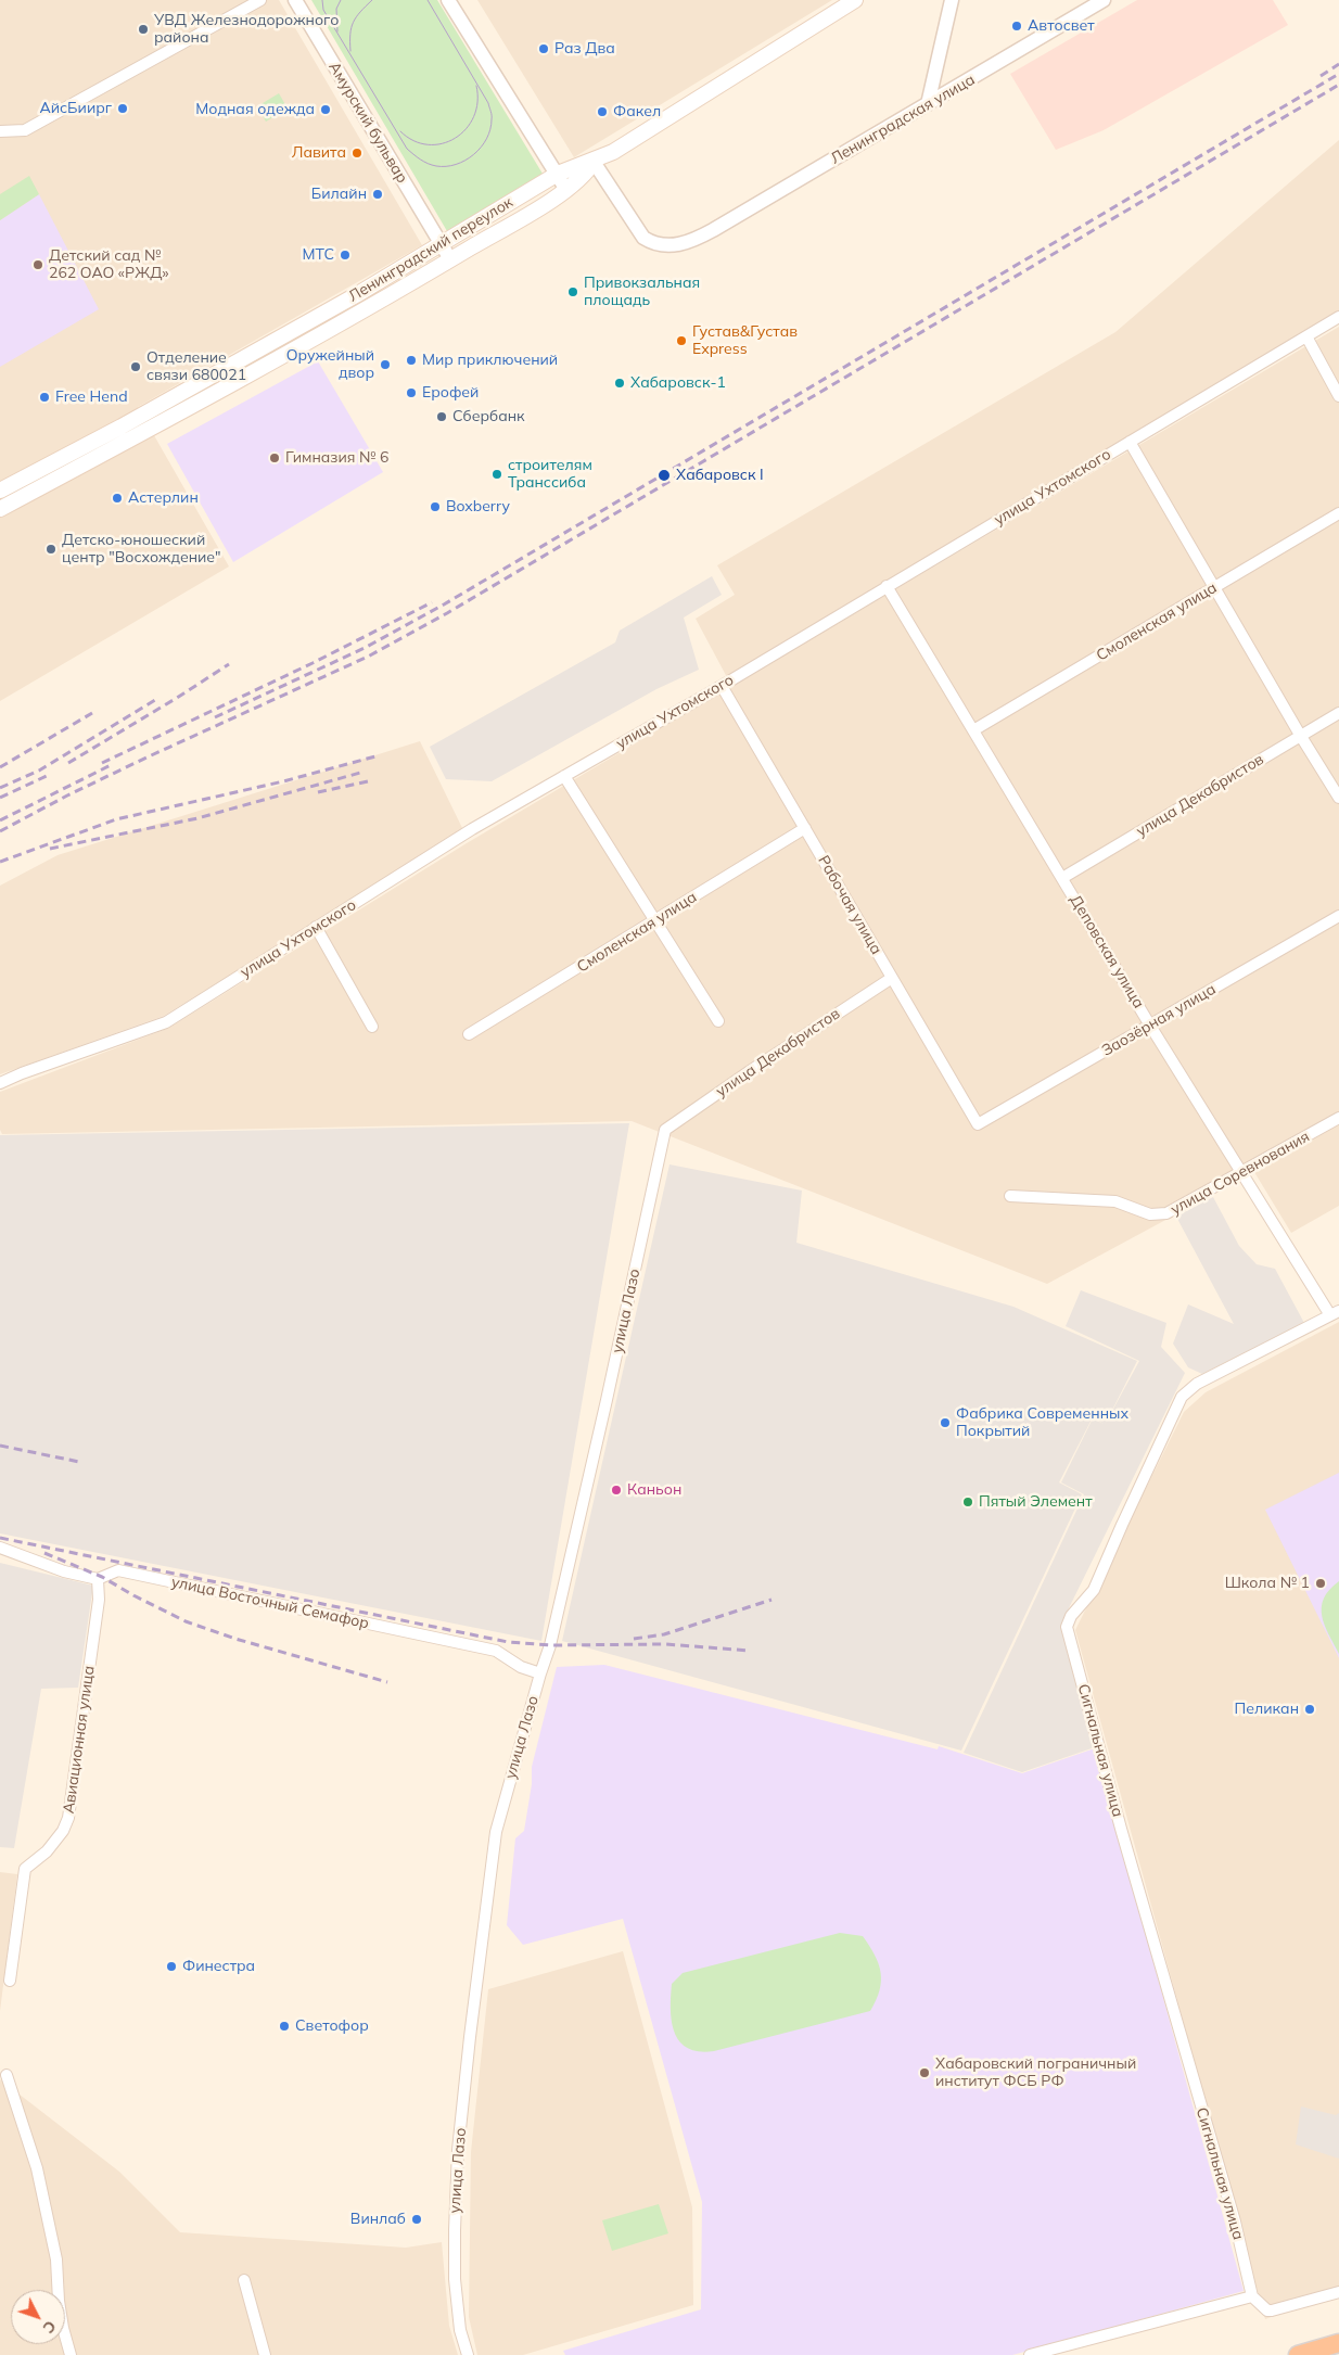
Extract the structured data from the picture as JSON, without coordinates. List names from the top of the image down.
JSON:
{
  "streets": {
    "main road": ["Ленинградский переулок"],
    "street": [
      "Ленинградская улица",
      "Амурский бульвар",
      "улица Ухтомского",
      "Смоленская улица",
      "улица Декабристов",
      "Рабочая улица",
      "Деповская улица",
      "Заозёрная улица",
      "улица Соревнования",
      "улица Лазо",
      "улица Восточный Семафор",
      "Авиационная улица",
      "Сигнальная улица"
    ]
  },
  "crossings": [
    ["Ленинградская улица", "Ленинградский переулок"],
    ["Амурский бульвар", "Ленинградский переулок"],
    ["улица Ухтомского", "Рабочая улица"],
    ["улица Ухтомского", "Деповская улица"],
    ["Смоленская улица", "Рабочая улица"],
    ["Смоленская улица", "Деповская улица"],
    ["улица Декабристов", "Рабочая улица"],
    ["улица Декабристов", "Деповская улица"],
    ["улица Декабристов", "улица Лазо"],
    ["Рабочая улица", "Заозёрная улица"],
    ["Деповская улица", "Заозёрная улица"],
    ["Деповская улица", "улица Соревнования"],
    ["Деповская улица", "Сигнальная улица"],
    ["улица Лазо", "улица Восточный Семафор"],
    ["улица Восточный Семафор", "Авиационная улица"]
  ],
  "places": [
    "Автосвет",
    "УВД Железнодорожного района",
    "Раз Два",
    "АйсБиирг",
    "Модная одежда",
    "Факел",
    "Лавита",
    "Билайн",
    "МТС",
    "Детский сад № 262 ОАО «РЖД»",
    "Привокзальная площадь",
    "Густав&Густав Express",
    "Мир приключений",
    "Оружейный двор",
    "Отделение связи 680021",
    "Хабаровск-1",
    "Ерофей",
    "Free Hend",
    "Сбербанк",
    "Гимназия № 6",
    "строителям Транссиба",
    "Хабаровск I",
    "Астерлин",
    "Boxberry",
    "Детско-юношеский центр \"Восхождение\"",
    "Фабрика Современных Покрытий",
    "Каньон",
    "Пятый Элемент",
    "Школа № 1",
    "Пеликан",
    "Финестра",
    "Светофор",
    "Хабаровский пограничный институт ФСБ РФ",
    "Винлаб"
  ],
  "north": "bottom right"
}
